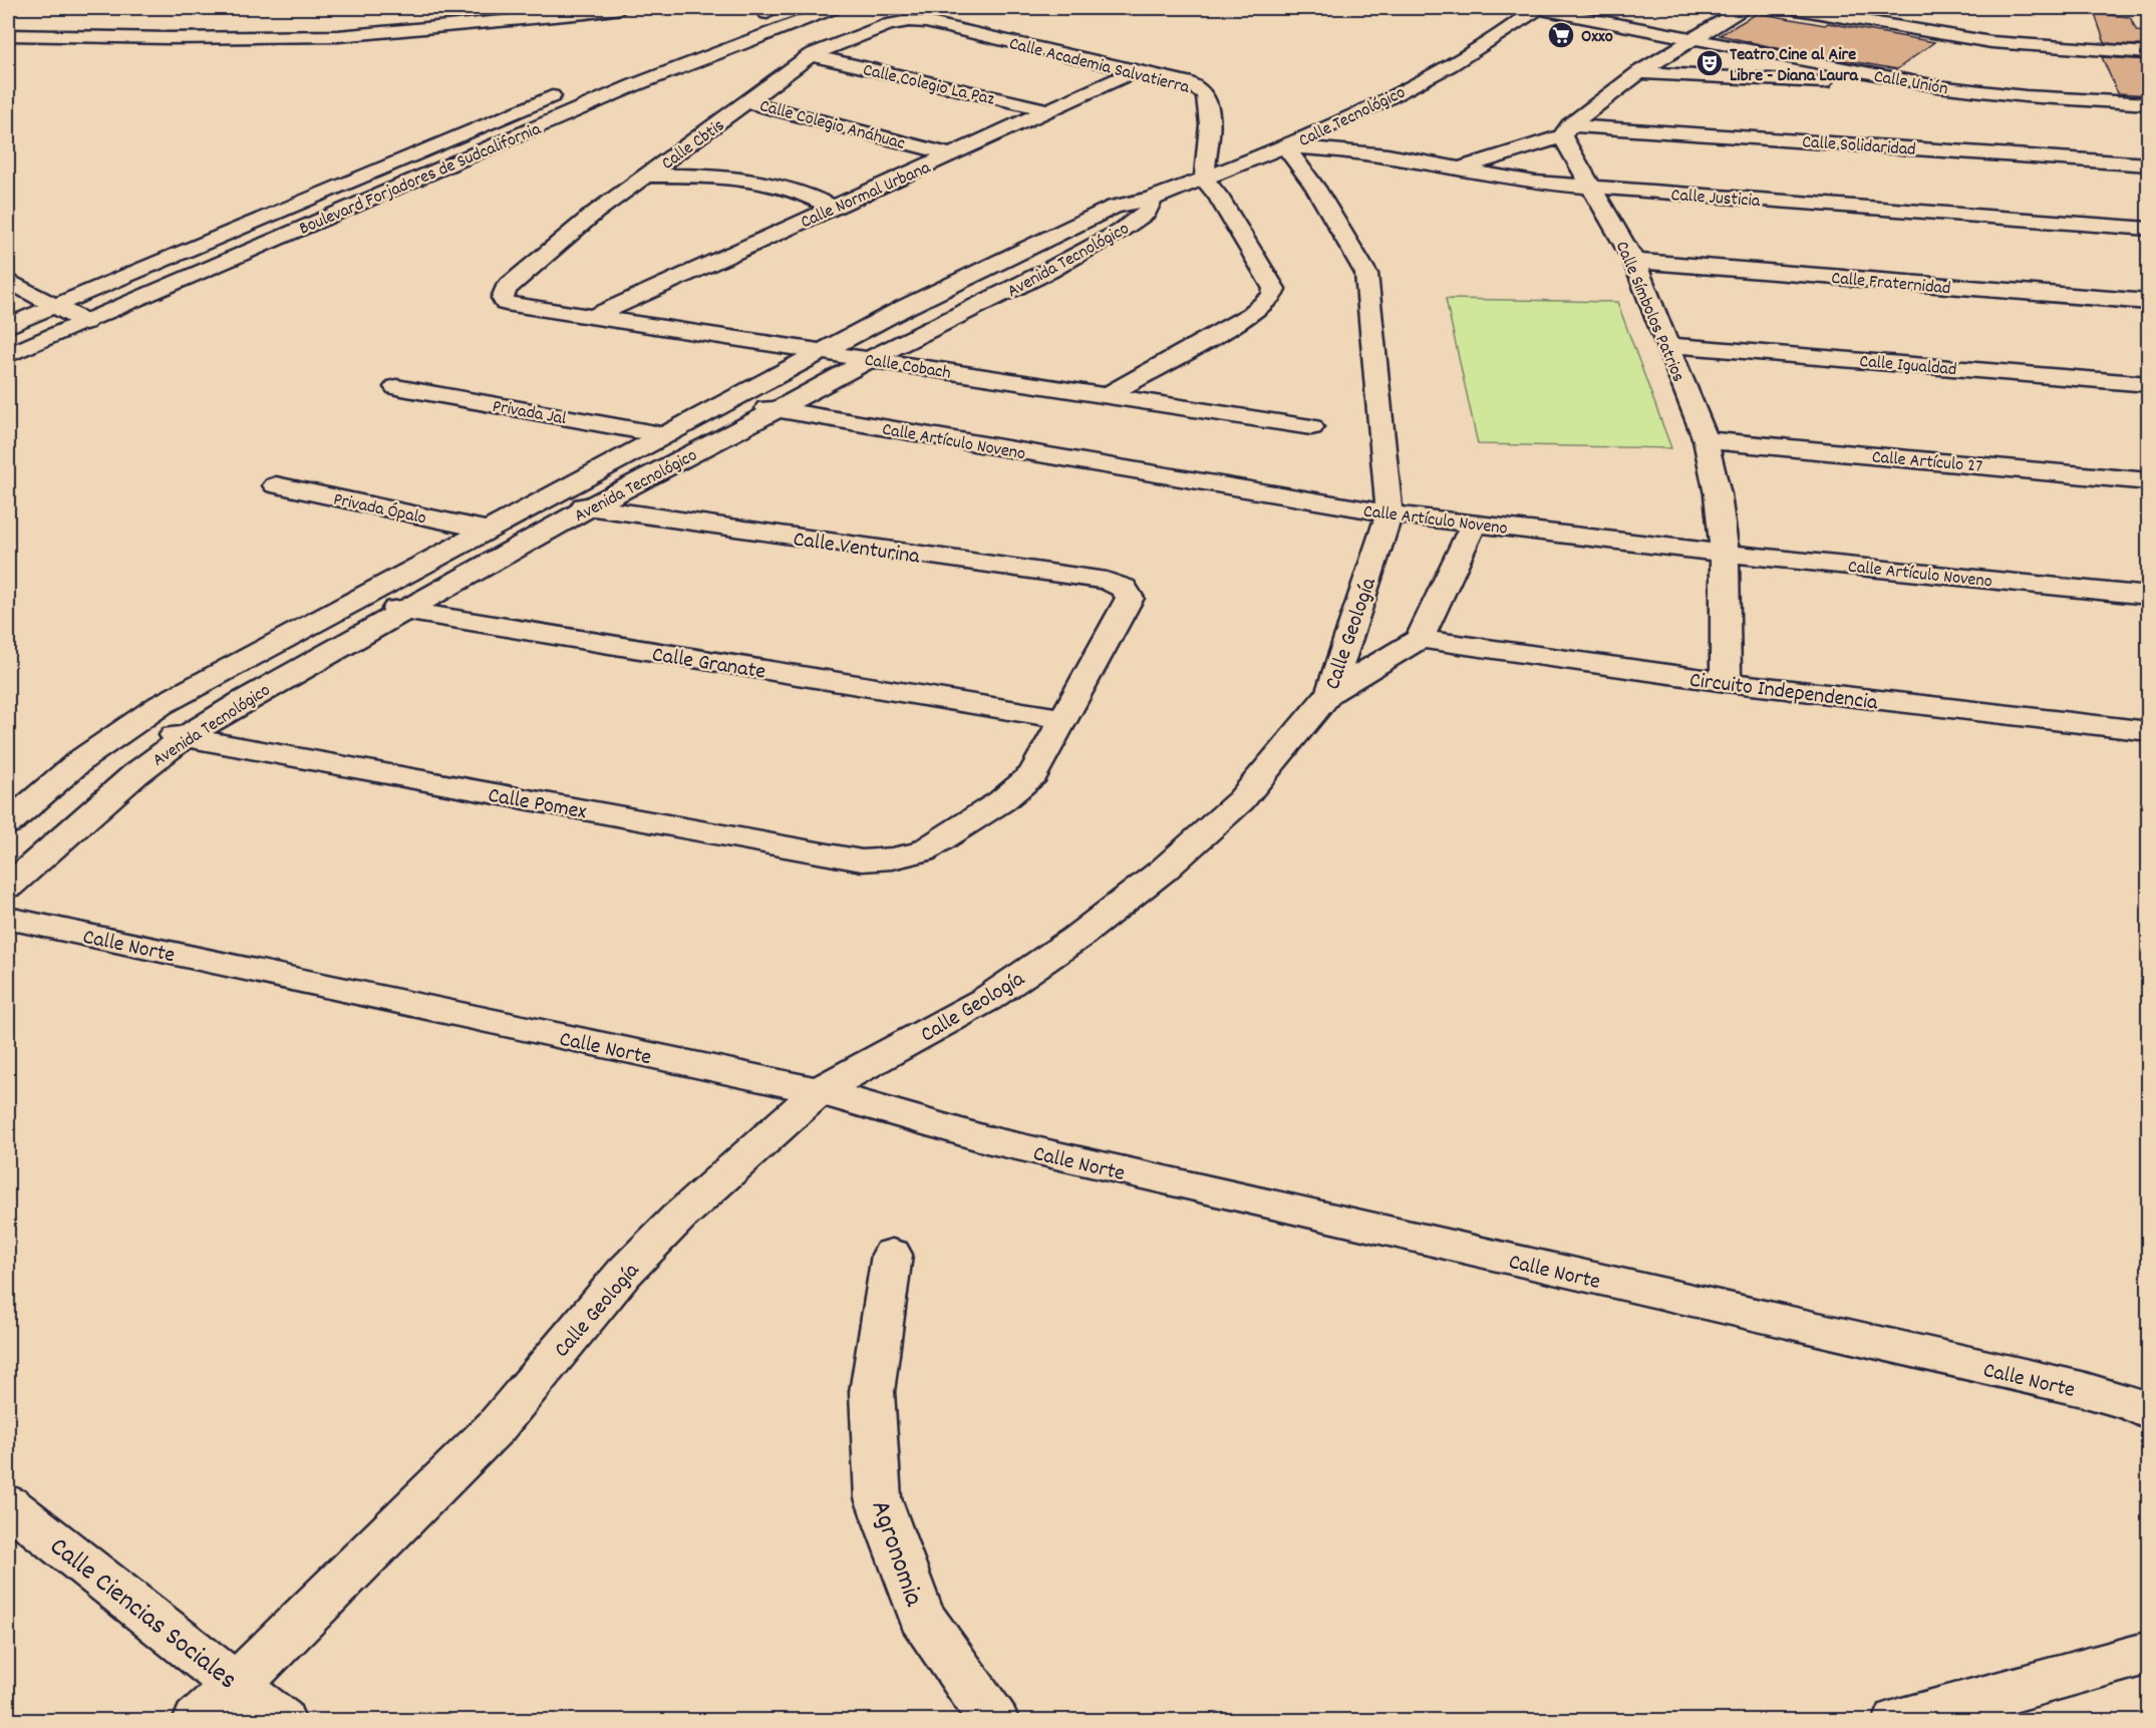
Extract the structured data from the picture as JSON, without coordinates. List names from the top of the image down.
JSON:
{
  "streets": {
    "main road": [
      "Calle Academia Salvatierra",
      "Calle Unión",
      "Calle Colegio La Paz",
      "Calle Tecnológico",
      "Calle Colegio Anáhuac",
      "Calle Cbtis",
      "Calle Solidaridad",
      "Boulevard Forjadores de Sudcalifornia",
      "Calle Normal Urbana",
      "Calle Justicia",
      "Avenida Tecnológico",
      "Calle Fraternidad",
      "Calle Símbolos Patrios",
      "Calle Igualdad",
      "Calle Cobach",
      "Privada Jal",
      "Calle Artículo Noveno",
      "Calle Artículo 27",
      "Privada Ópalo",
      "Calle Venturina",
      "Calle Geología",
      "Calle Granate",
      "Circuito Independencia",
      "Calle Pomex",
      "Calle Norte",
      "Agronomia",
      "Calle Ciencias Sociales"
    ]
  },
  "crossings": [
    ["Calle Academia Salvatierra", "Calle Tecnológico"],
    ["Calle Academia Salvatierra", "Calle Cbtis"],
    ["Calle Academia Salvatierra", "Calle Normal Urbana"],
    ["Calle Unión", "Calle Tecnológico"],
    ["Calle Colegio La Paz", "Calle Cbtis"],
    ["Calle Colegio La Paz", "Calle Normal Urbana"],
    ["Calle Tecnológico", "Calle Justicia"],
    ["Calle Tecnológico", "Avenida Tecnológico"],
    ["Calle Tecnológico", "Calle Geología"],
    ["Calle Colegio Anáhuac", "Calle Cbtis"],
    ["Calle Colegio Anáhuac", "Calle Normal Urbana"],
    ["Calle Cbtis", "Calle Cobach"],
    ["Calle Solidaridad", "Calle Símbolos Patrios"],
    ["Calle Normal Urbana", "Calle Cobach"],
    ["Calle Justicia", "Calle Símbolos Patrios"],
    ["Calle Justicia", "Calle Geología"],
    ["Avenida Tecnológico", "Calle Cobach"],
    ["Avenida Tecnológico", "Privada Jal"],
    ["Avenida Tecnológico", "Calle Artículo Noveno"],
    ["Avenida Tecnológico", "Privada Ópalo"],
    ["Avenida Tecnológico", "Calle Venturina"],
    ["Avenida Tecnológico", "Calle Granate"],
    ["Avenida Tecnológico", "Calle Pomex"],
    ["Calle Fraternidad", "Calle Símbolos Patrios"],
    ["Calle Símbolos Patrios", "Calle Igualdad"],
    ["Calle Símbolos Patrios", "Calle Artículo Noveno"],
    ["Calle Símbolos Patrios", "Calle Artículo 27"],
    ["Calle Símbolos Patrios", "Circuito Independencia"],
    ["Calle Artículo Noveno", "Calle Geología"],
    ["Calle Venturina", "Calle Pomex"],
    ["Calle Geología", "Calle Norte"],
    ["Calle Geología", "Calle Ciencias Sociales"],
    ["Calle Granate", "Calle Pomex"]
  ],
  "places": {
    "supermarket": ["Oxxo"],
    "theatre": ["Teatro Cine al Aire Libre - Diana Laura"]
  }
}
